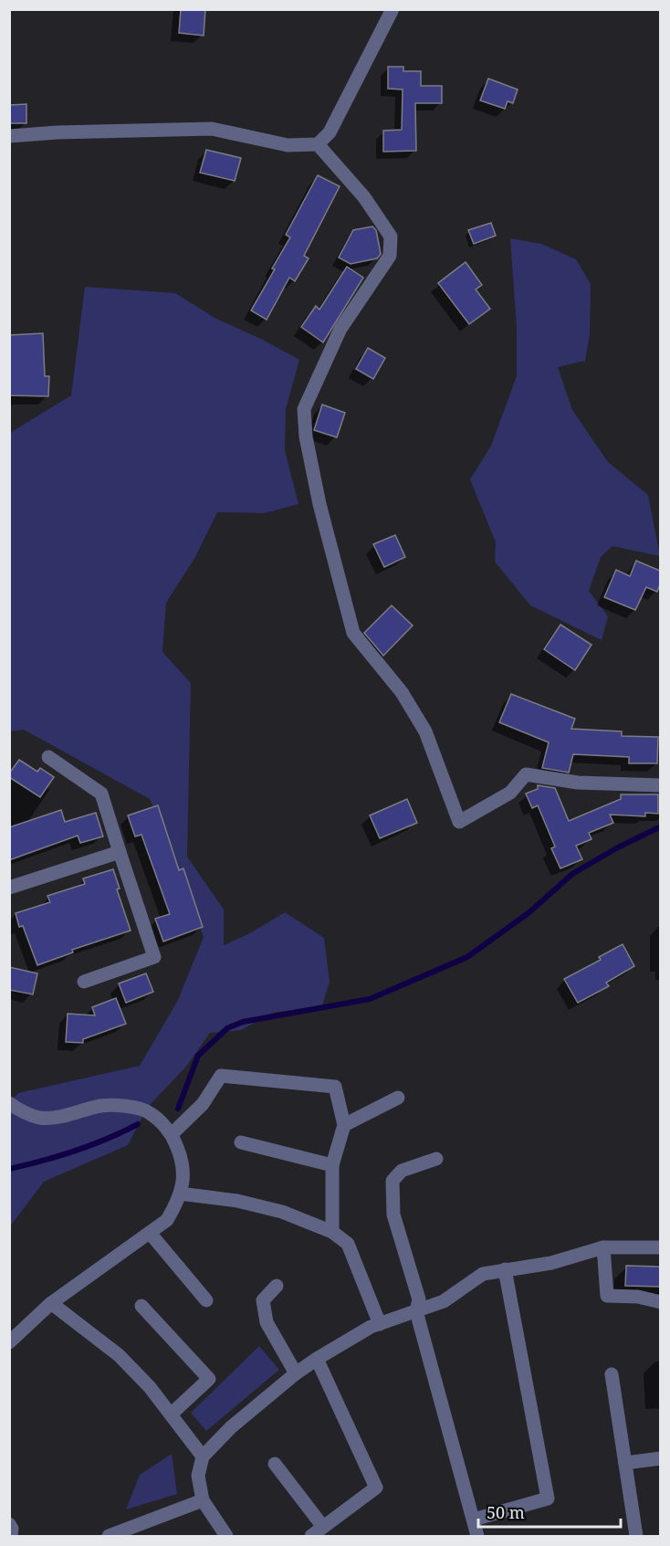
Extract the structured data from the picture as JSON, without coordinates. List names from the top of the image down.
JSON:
{
  "scale_bar": "50 m"
}
